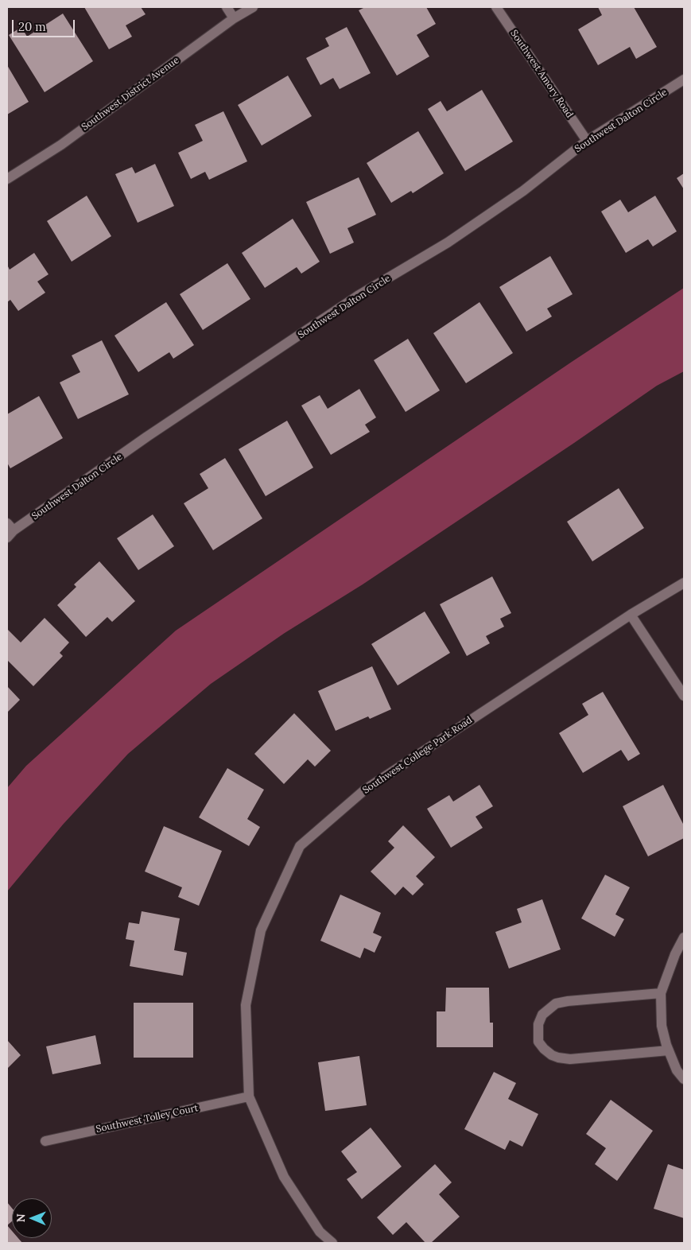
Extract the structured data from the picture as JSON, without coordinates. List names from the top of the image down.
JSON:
{
  "streets": {
    "street": [
      "Southwest Amory Road",
      "Southwest District Avenue",
      "Southwest Dalton Circle",
      "Southwest College Park Road",
      "Southwest Tolley Court"
    ]
  },
  "crossings": [
    ["Southwest Amory Road", "Southwest Dalton Circle"],
    ["Southwest College Park Road", "Southwest Tolley Court"]
  ],
  "scale_bar": "20 m",
  "north": "left"
}
